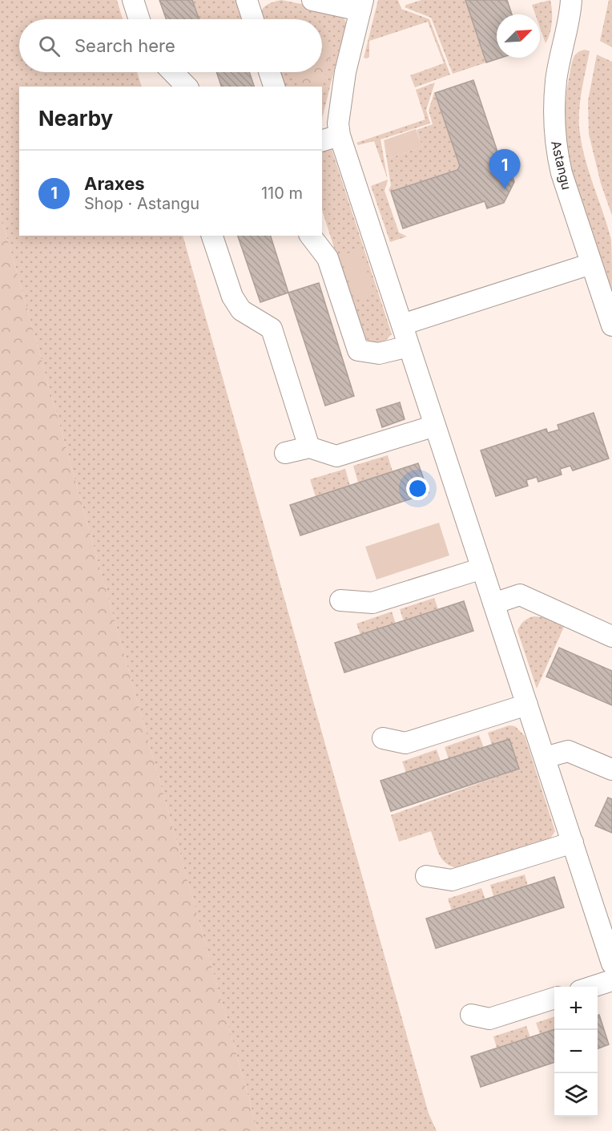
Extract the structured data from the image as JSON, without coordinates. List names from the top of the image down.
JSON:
{
  "streets": {
    "street": ["Astangu"]
  },
  "north": "top right",
  "page": {
    "search": "Search here",
    "heading": "Nearby",
    "pins": "1",
    "list": [
      {
        "mark": "1",
        "name": "Araxes",
        "note": "Shop · Astangu",
        "value": "110 m"
      }
    ],
    "map_buttons": ["+", "−"]
  }
}
